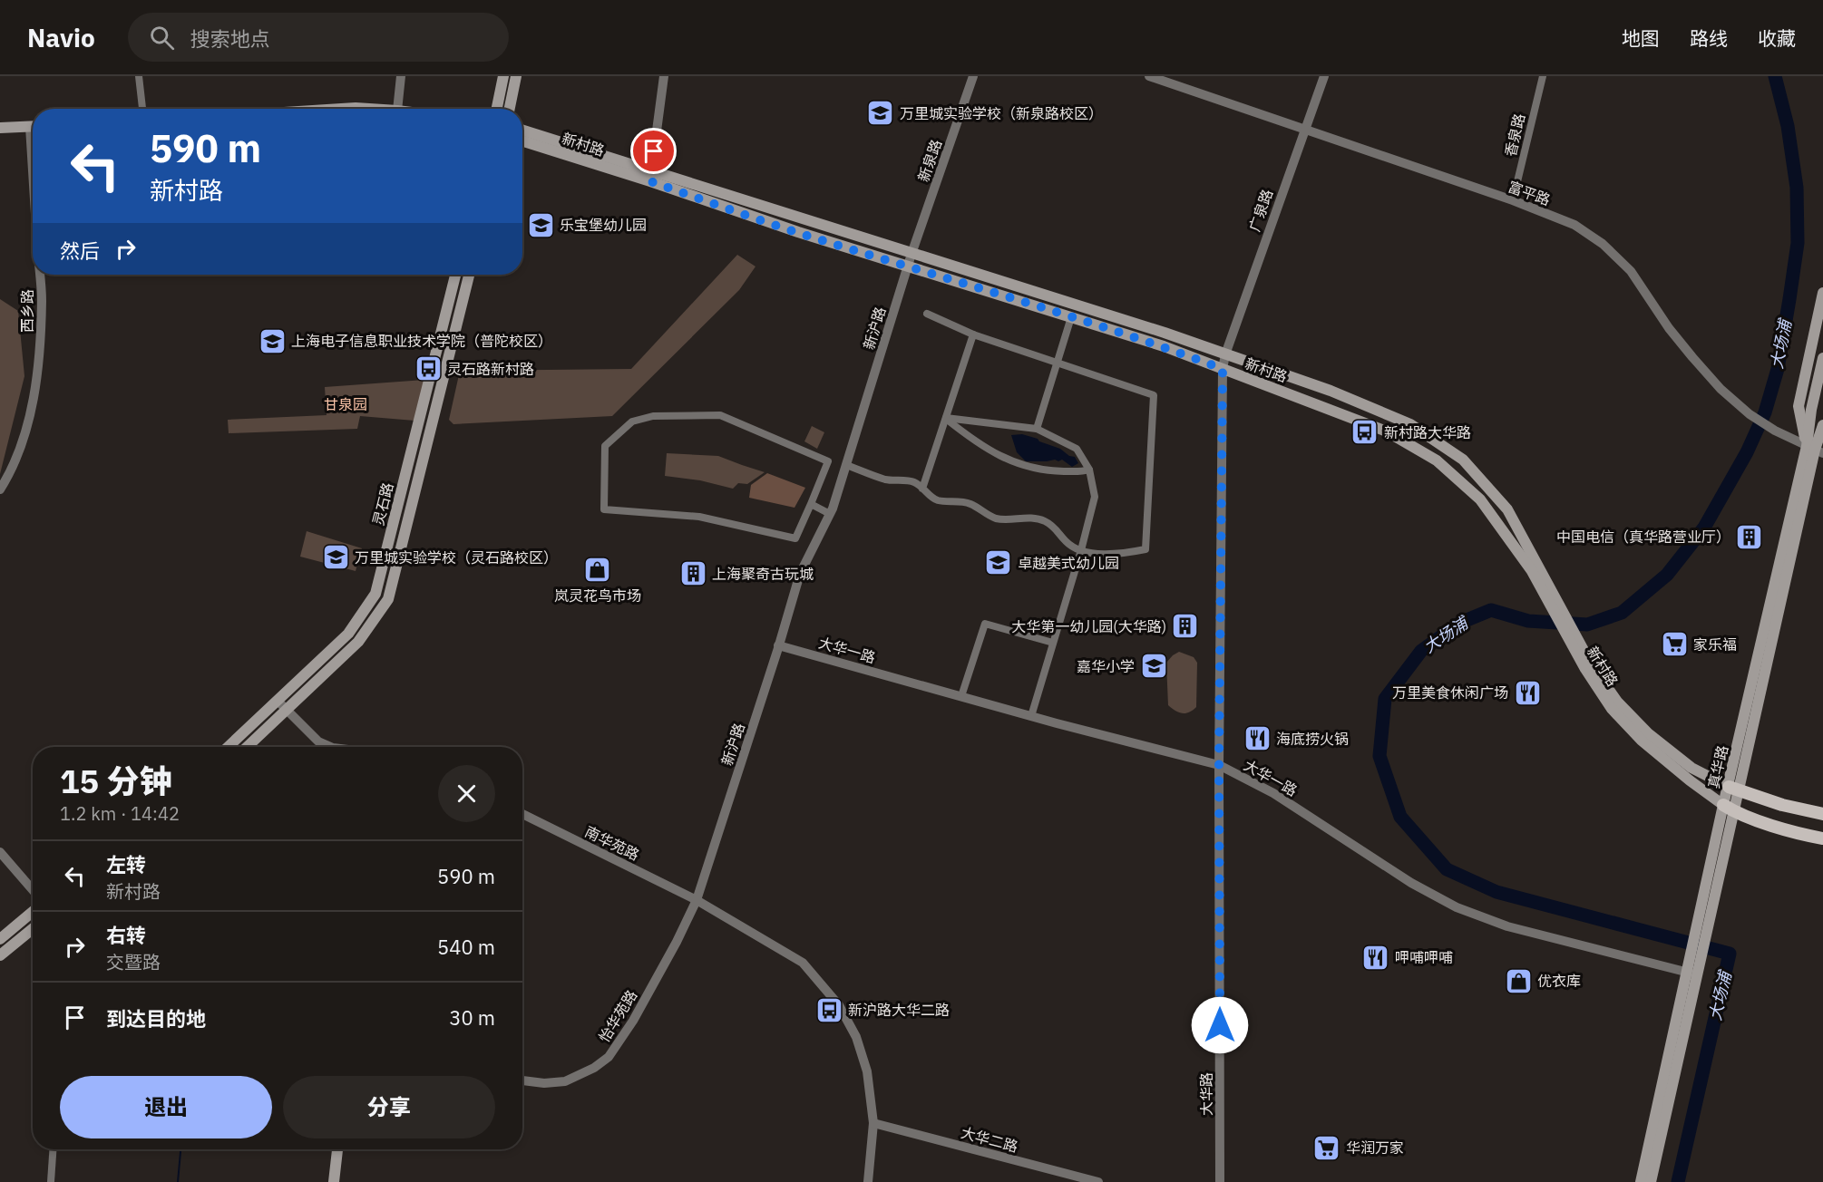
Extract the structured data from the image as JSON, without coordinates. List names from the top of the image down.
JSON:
{
  "streets": {
    "main road": ["新村路", "灵石路", "真华路"],
    "street": [
      "香泉路",
      "新泉路",
      "富平路",
      "广泉路",
      "西乡路",
      "新沪路",
      "大华一路",
      "南华苑路",
      "怡华苑路",
      "大华路",
      "大华二路"
    ]
  },
  "crossings": [
    ["香泉路", "富平路"],
    ["新村路", "新泉路"],
    ["新村路", "广泉路"],
    ["新村路", "新沪路"],
    ["新村路", "真华路"],
    ["新村路", "大华路"],
    ["新泉路", "新沪路"],
    ["富平路", "广泉路"],
    ["富平路", "真华路"],
    ["广泉路", "大华路"],
    ["新沪路", "大华一路"],
    ["新沪路", "南华苑路"],
    ["新沪路", "怡华苑路"],
    ["大华一路", "真华路"],
    ["大华一路", "大华路"],
    ["南华苑路", "怡华苑路"]
  ],
  "water": ["大场浦"],
  "parks": ["甘泉园"],
  "places": {
    "school or university": [
      "万里城实验学校（新泉路校区）",
      "乐宝堡幼儿园",
      "上海电子信息职业技术学院（普陀校区）",
      "万里城实验学校（灵石路校区）",
      "卓越美式幼儿园",
      "嘉华小学"
    ],
    "bus stop": ["灵石路新村路", "新村路大华路", "新沪路大华二路"],
    "building": ["中国电信（真华路营业厅）", "上海聚奇古玩城", "大华第一幼儿园(大华路)"],
    "shop": ["岚灵花鸟市场", "优衣库"],
    "supermarket": ["家乐福", "华润万家"],
    "restaurant": ["万里美食休闲广场", "海底捞火锅", "呷哺呷哺"]
  },
  "page": {
    "header": "Navio",
    "search": "搜索地点",
    "nav": ["地图", "路线", "收藏"],
    "turn": ["590 m", "新村路"],
    "then": "然后",
    "heading": ["15 分钟", "1.2 km · 14:42"],
    "list": [
      {
        "name": "左转",
        "note": "新村路",
        "value": "590 m"
      },
      {
        "name": "右转",
        "note": "交暨路",
        "value": "540 m"
      },
      {
        "name": "到达目的地",
        "value": "30 m"
      }
    ],
    "buttons": ["退出", "分享"]
  }
}
